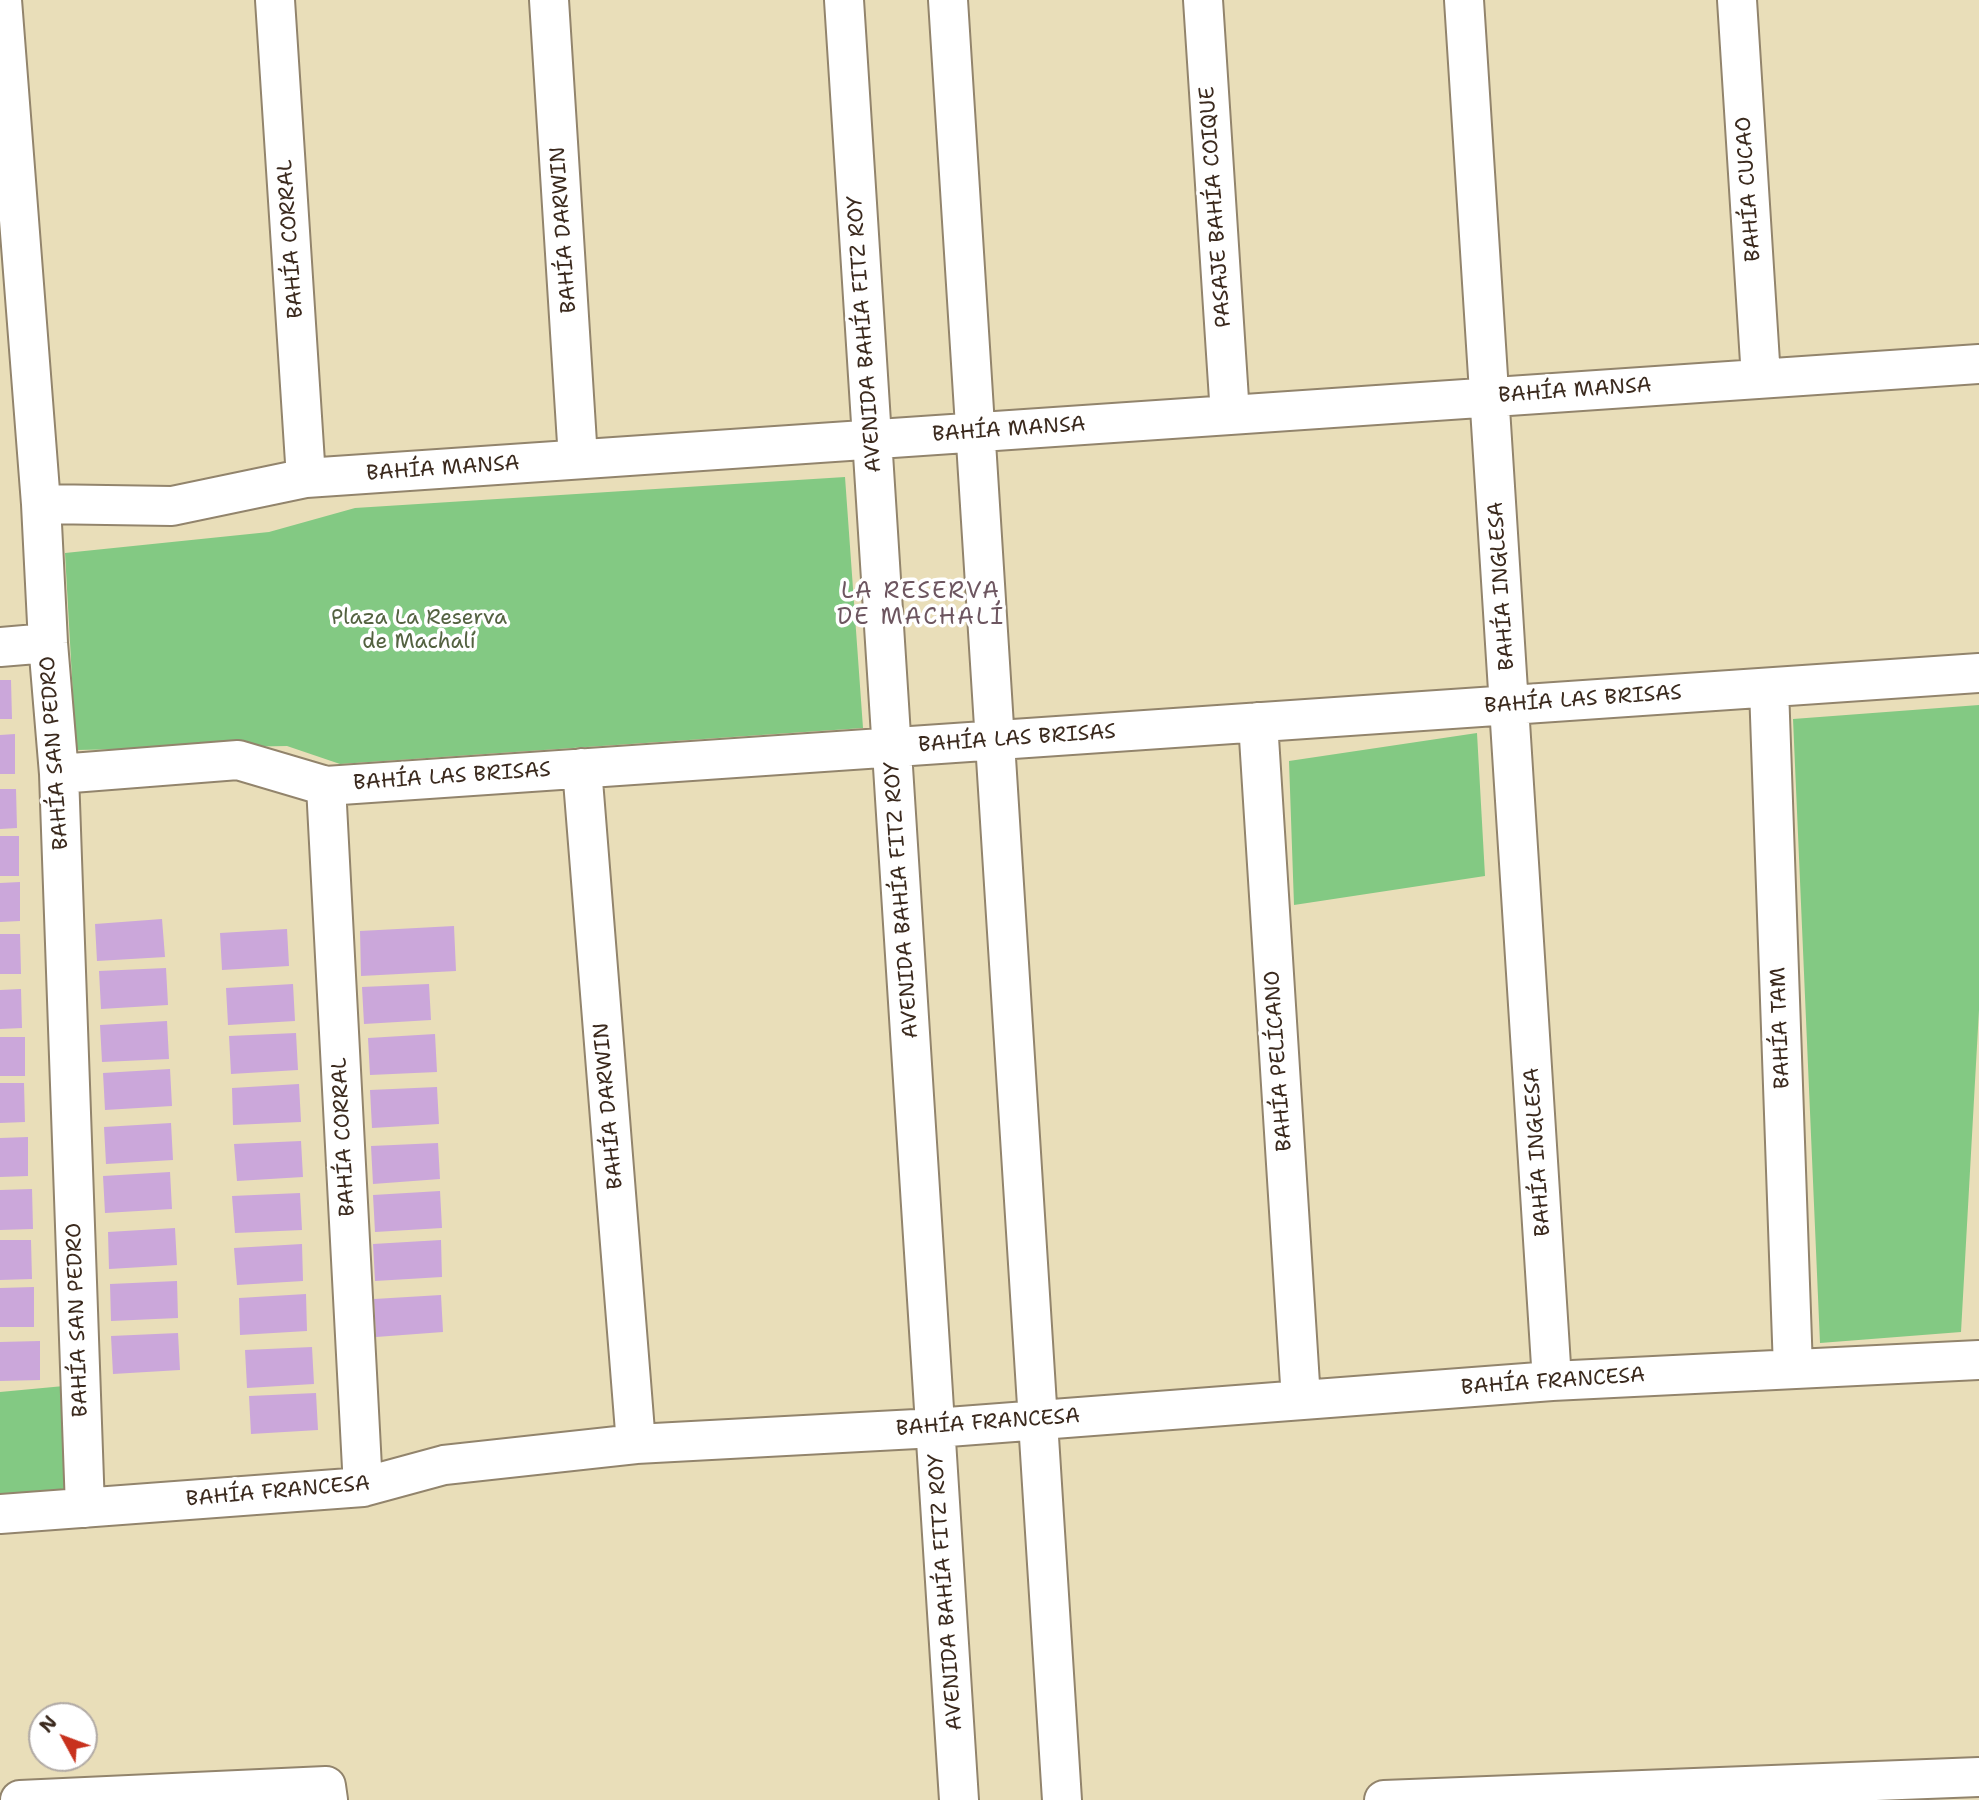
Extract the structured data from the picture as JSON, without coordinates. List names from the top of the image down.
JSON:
{
  "streets": {
    "street": [
      "BAHÍA CUCAO",
      "PASAJE BAHÍA COIQUE",
      "BAHÍA DARWIN",
      "BAHÍA CORRAL",
      "AVENIDA BAHÍA FITZ ROY",
      "BAHÍA MANSA",
      "BAHÍA INGLESA",
      "BAHÍA LAS BRISAS",
      "BAHÍA SAN PEDRO",
      "BAHÍA TAM",
      "BAHÍA PELÍCANO",
      "BAHÍA FRANCESA"
    ]
  },
  "crossings": [
    ["BAHÍA CUCAO", "BAHÍA MANSA"],
    ["PASAJE BAHÍA COIQUE", "BAHÍA MANSA"],
    ["BAHÍA DARWIN", "BAHÍA MANSA"],
    ["BAHÍA DARWIN", "BAHÍA LAS BRISAS"],
    ["BAHÍA DARWIN", "BAHÍA FRANCESA"],
    ["BAHÍA CORRAL", "BAHÍA MANSA"],
    ["BAHÍA CORRAL", "BAHÍA LAS BRISAS"],
    ["BAHÍA CORRAL", "BAHÍA FRANCESA"],
    ["AVENIDA BAHÍA FITZ ROY", "BAHÍA MANSA"],
    ["AVENIDA BAHÍA FITZ ROY", "BAHÍA LAS BRISAS"],
    ["AVENIDA BAHÍA FITZ ROY", "BAHÍA FRANCESA"],
    ["BAHÍA MANSA", "BAHÍA INGLESA"],
    ["BAHÍA MANSA", "BAHÍA SAN PEDRO"],
    ["BAHÍA INGLESA", "BAHÍA LAS BRISAS"],
    ["BAHÍA INGLESA", "BAHÍA FRANCESA"],
    ["BAHÍA LAS BRISAS", "BAHÍA SAN PEDRO"],
    ["BAHÍA LAS BRISAS", "BAHÍA TAM"],
    ["BAHÍA LAS BRISAS", "BAHÍA PELÍCANO"],
    ["BAHÍA SAN PEDRO", "BAHÍA FRANCESA"],
    ["BAHÍA TAM", "BAHÍA FRANCESA"],
    ["BAHÍA PELÍCANO", "BAHÍA FRANCESA"]
  ],
  "districts": ["LA RESERVA DE MACHALÍ"],
  "parks": ["Plaza La Reserva de Machalí"],
  "north": "top left"
}
